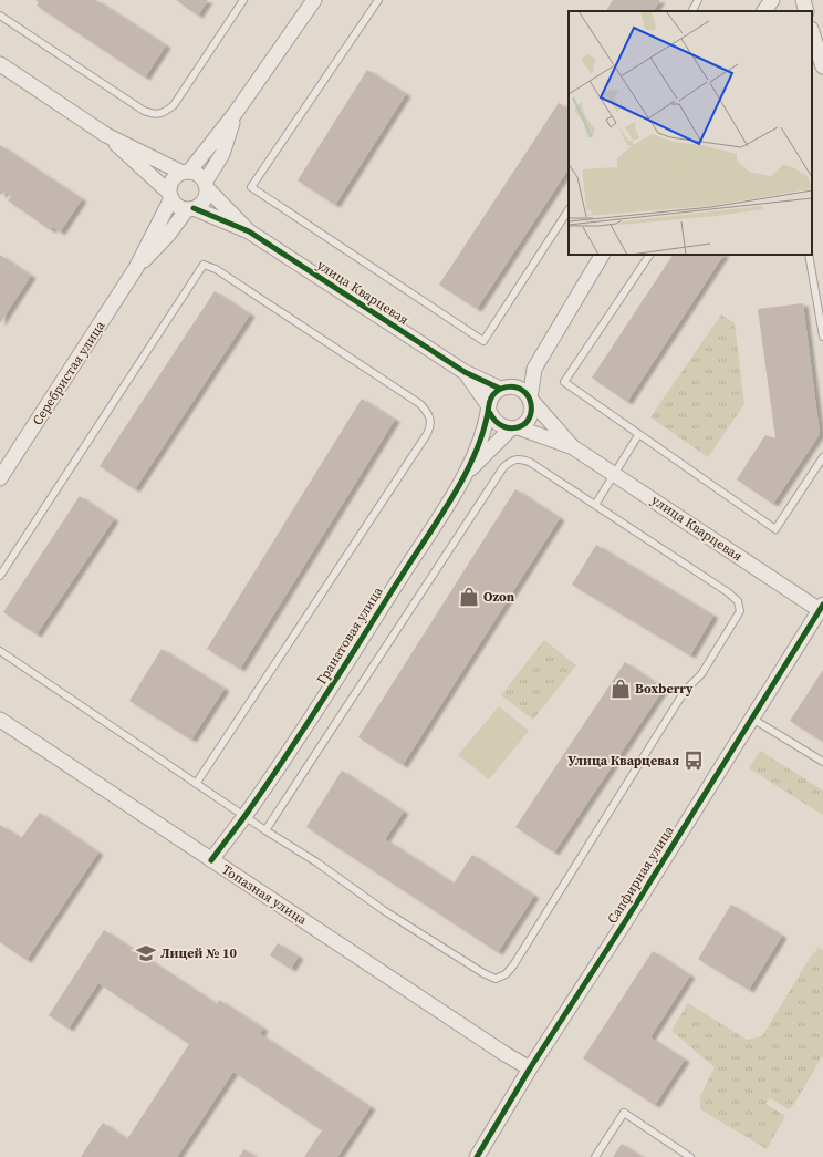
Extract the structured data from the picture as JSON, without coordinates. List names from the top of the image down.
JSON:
{
  "streets": {
    "street": [
      "улица Кварцевая",
      "Серебристая улица",
      "Гранатовая улица",
      "Сапфирная улица",
      "Топазная улица"
    ]
  },
  "crossings": [
    ["улица Кварцевая", "Сапфирная улица"],
    ["Гранатовая улица", "Топазная улица"],
    ["Сапфирная улица", "Топазная улица"]
  ],
  "places": {
    "shop": ["Ozon", "Boxberry"],
    "bus stop": ["Улица Кварцевая"],
    "school or university": ["Лицей № 10"]
  }
}
